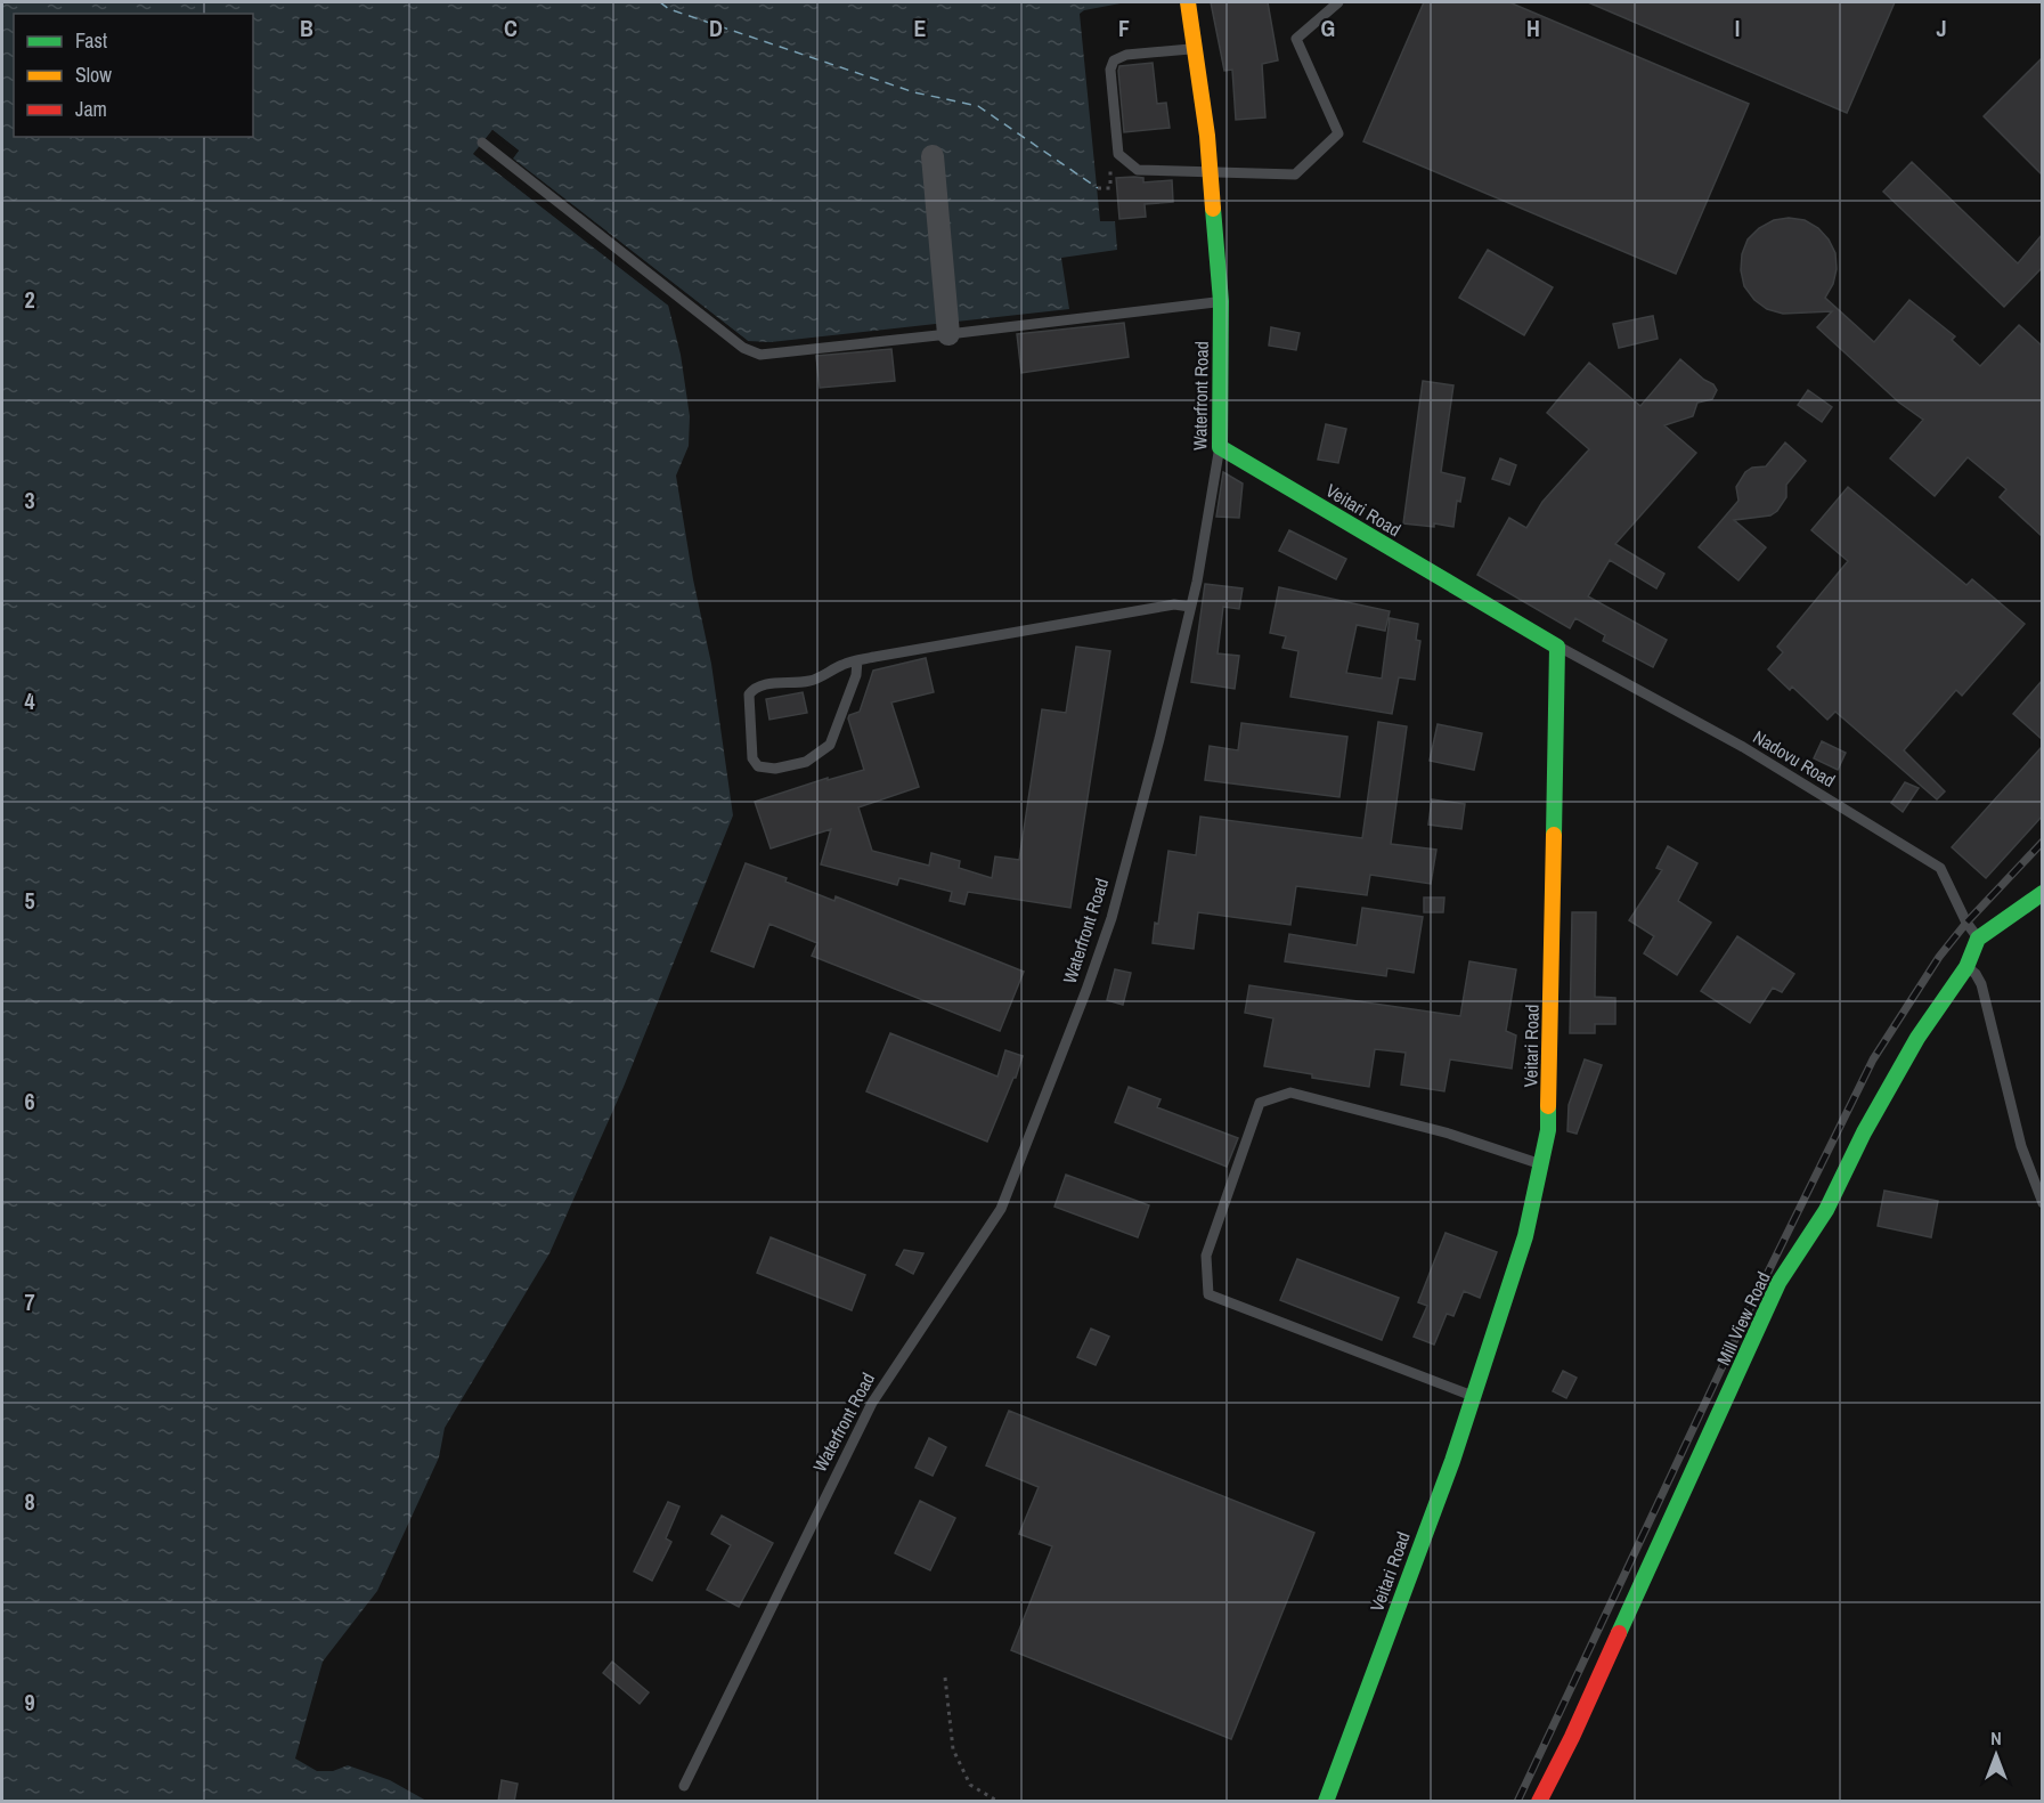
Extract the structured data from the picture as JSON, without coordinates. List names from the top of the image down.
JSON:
{
  "streets": {
    "main road": ["Waterfront Road", "Veitari Road", "Mill View Road"],
    "lane": ["Nadovu Road"]
  },
  "crossings": [
    ["Waterfront Road", "Veitari Road"],
    ["Veitari Road", "Nadovu Road"],
    ["Nadovu Road", "Mill View Road"]
  ],
  "legend": ["Fast", "Slow", "Jam"],
  "north": "top",
  "grid": {
    "columns": [
      "B",
      "C",
      "D",
      "E",
      "F",
      "G",
      "H",
      "I",
      "J"
    ],
    "rows": [
      "2",
      "3",
      "4",
      "5",
      "6",
      "7",
      "8",
      "9"
    ]
  }
}
